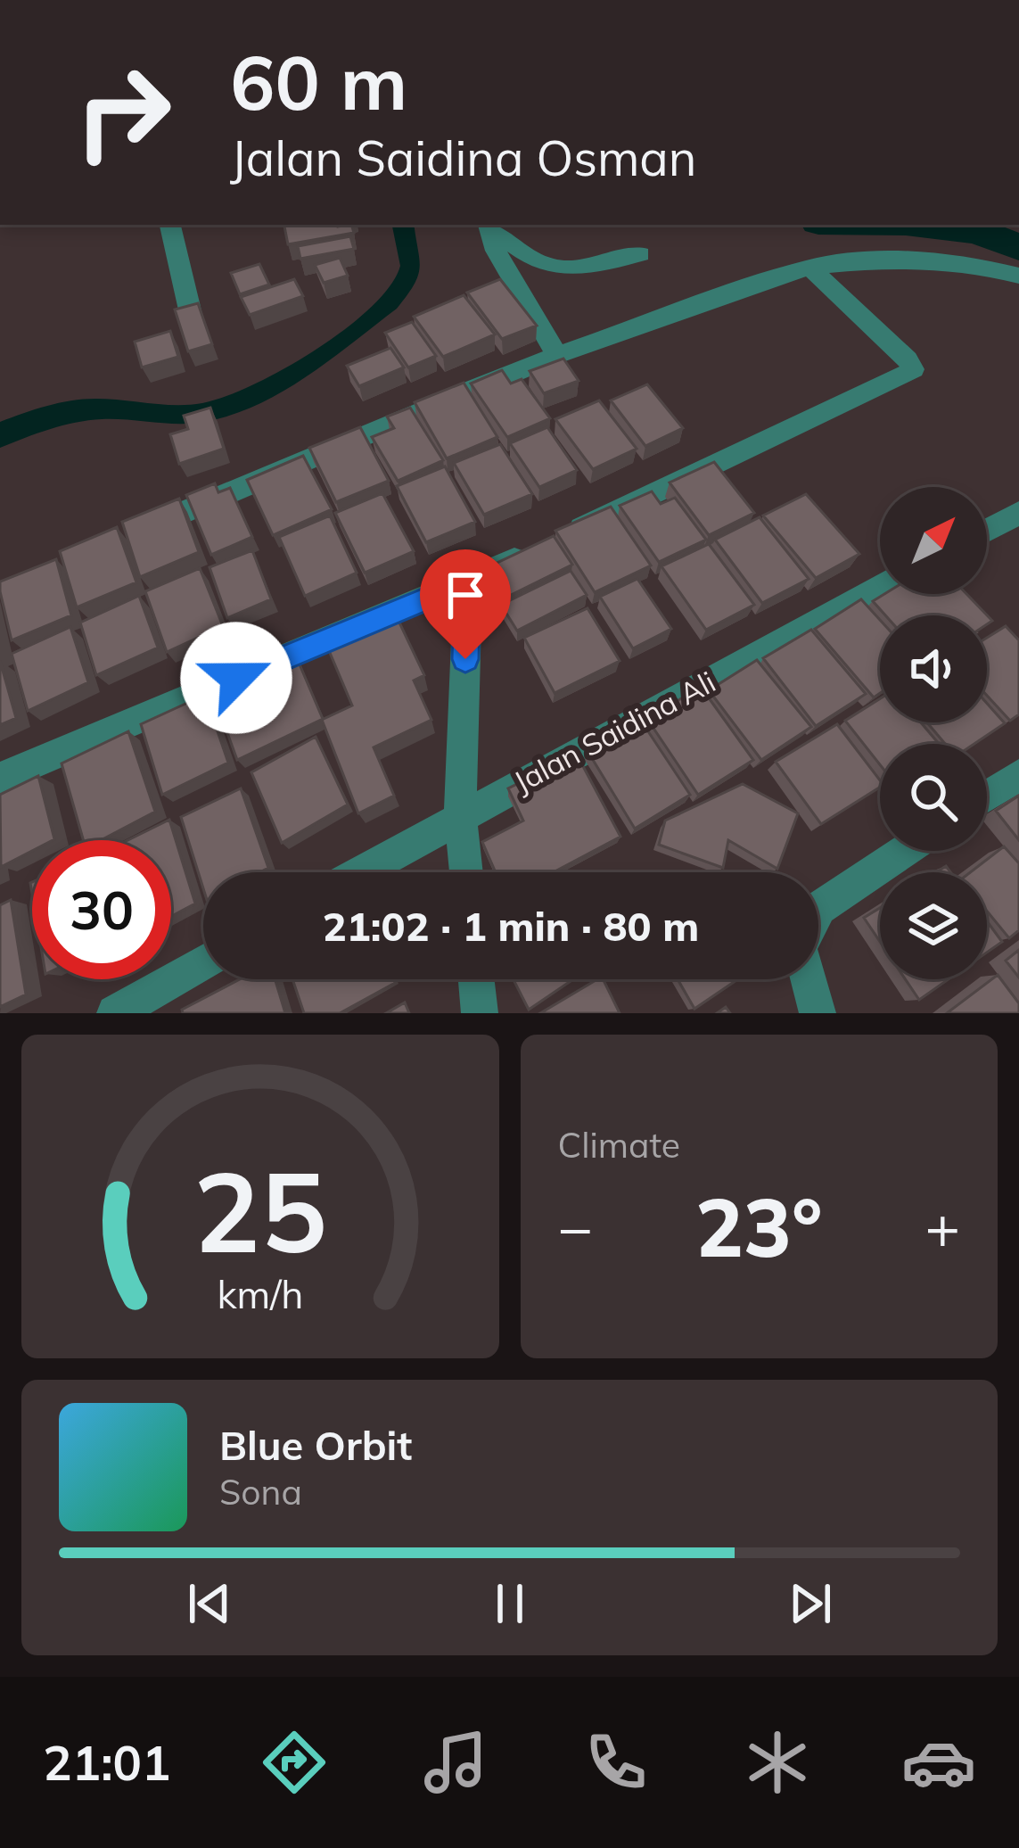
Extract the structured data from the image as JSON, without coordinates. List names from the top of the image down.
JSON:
{
  "streets": {
    "street": ["Jalan Saidina Ali"]
  },
  "north": "top right",
  "page": {
    "turn": ["60 m", "Jalan Saidina Osman"],
    "limit": "30",
    "trip": "21:02 · 1 min · 80 m",
    "tile": "Climate",
    "heat": ["−", "23°", "+"],
    "song": ["Blue Orbit", "Sona"],
    "tabs": "21:01",
    "gauge": ["25", "km/h"]
  }
}
